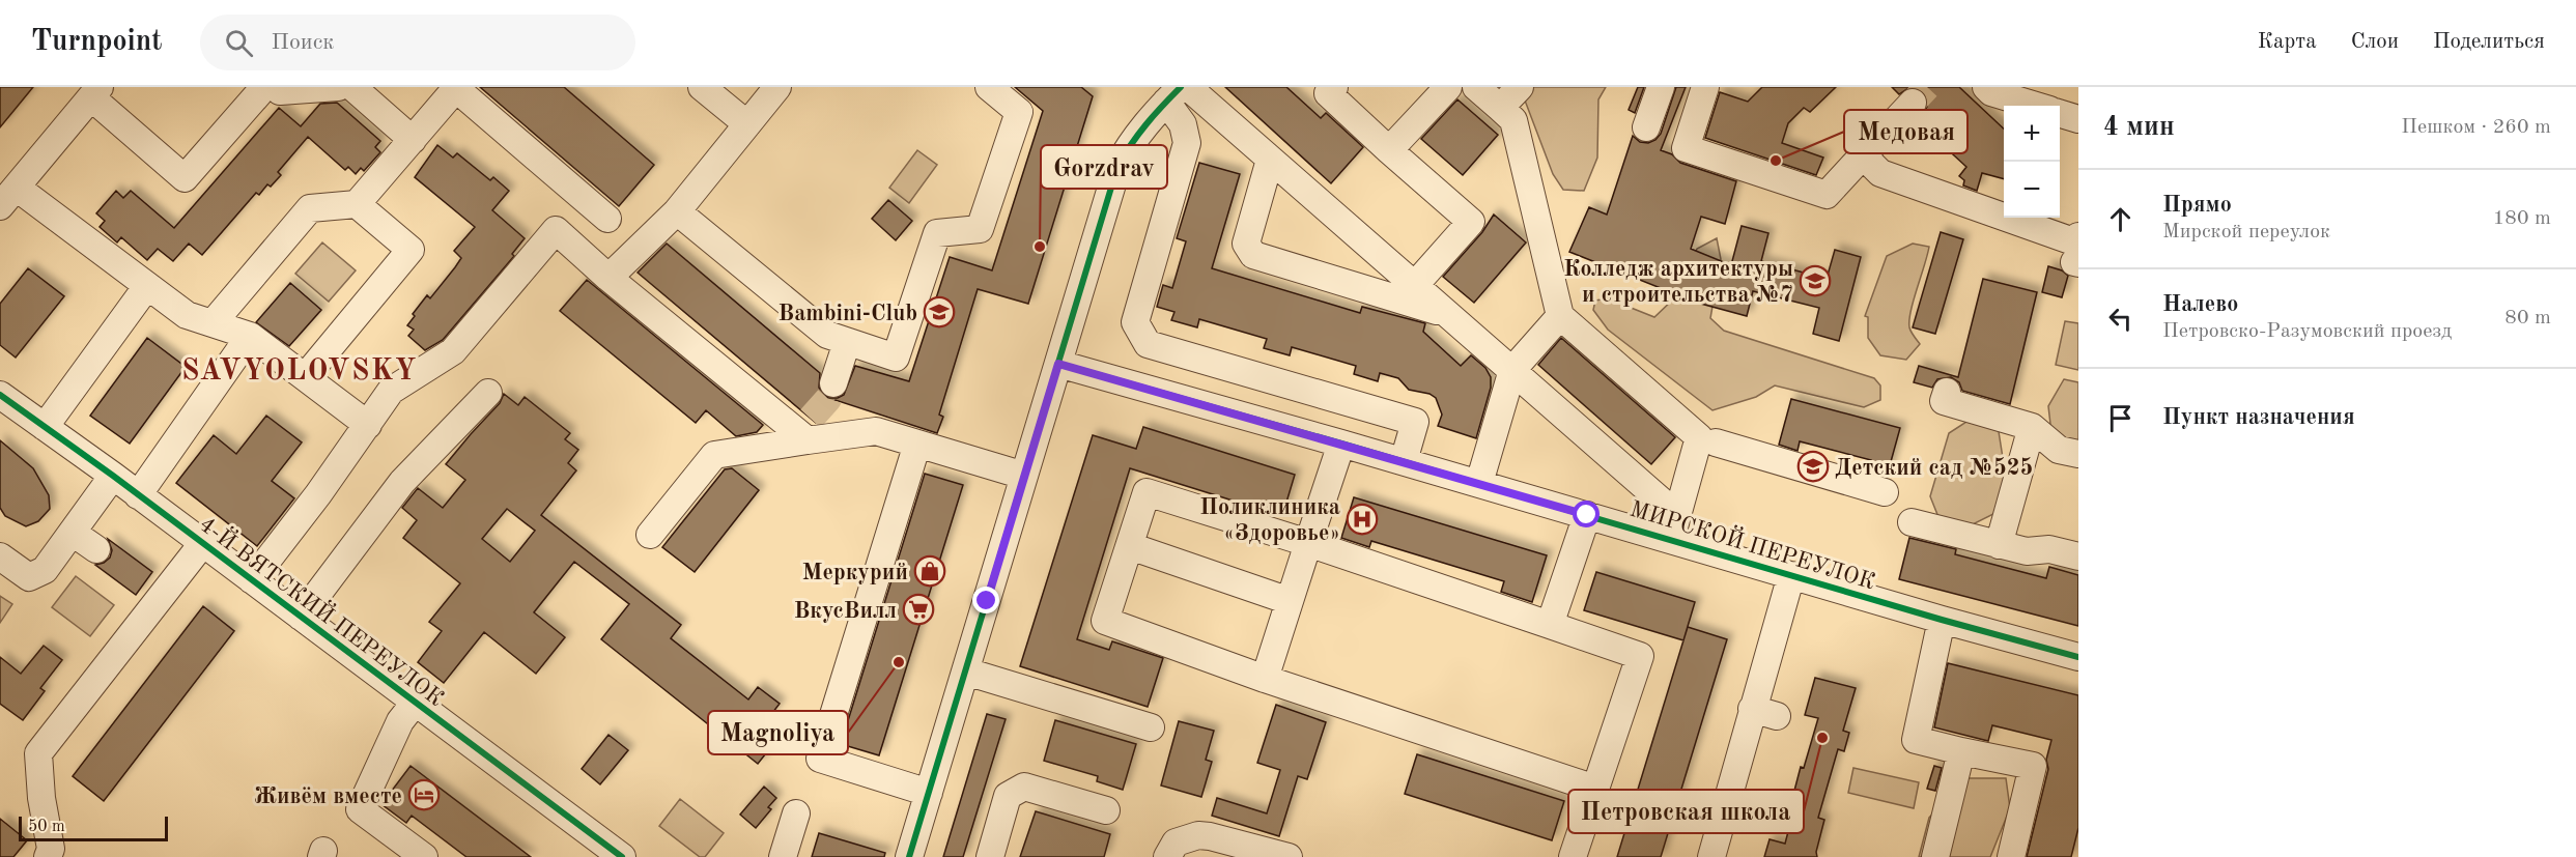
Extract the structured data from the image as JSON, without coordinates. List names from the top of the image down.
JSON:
{
  "streets": {
    "street": ["МИРСКОЙ ПЕРЕУЛОК", "4-Й ВЯТСКИЙ ПЕРЕУЛОК"]
  },
  "districts": ["SAVYOLOVSKY"],
  "places": {
    "other": [
      "Медовая",
      "Gorzdrav",
      "Magnoliya",
      "Петровская школа"
    ],
    "school or university": ["Колледж архитектуры и строительства №7", "Bambini-Club", "Детский сад №525"],
    "hospital": ["Поликлиника «Здоровье»"],
    "shop": ["Меркурий"],
    "supermarket": ["ВкусВилл"],
    "hotel": ["Живём вместе"]
  },
  "scale_bar": "50 m",
  "page": {
    "header": "Turnpoint",
    "search": "Поиск",
    "nav": ["Карта", "Слои", "Поделиться"],
    "heading": ["4 мин", "Пешком · 260 m"],
    "map_buttons": ["+", "−"],
    "list": [
      ["Прямо", "Мирской переулок", "180 m"],
      ["Налево", "Петровско-Разумовский проезд", "80 m"],
      "Пункт назначения"
    ],
    "scale": "50 m"
  }
}
